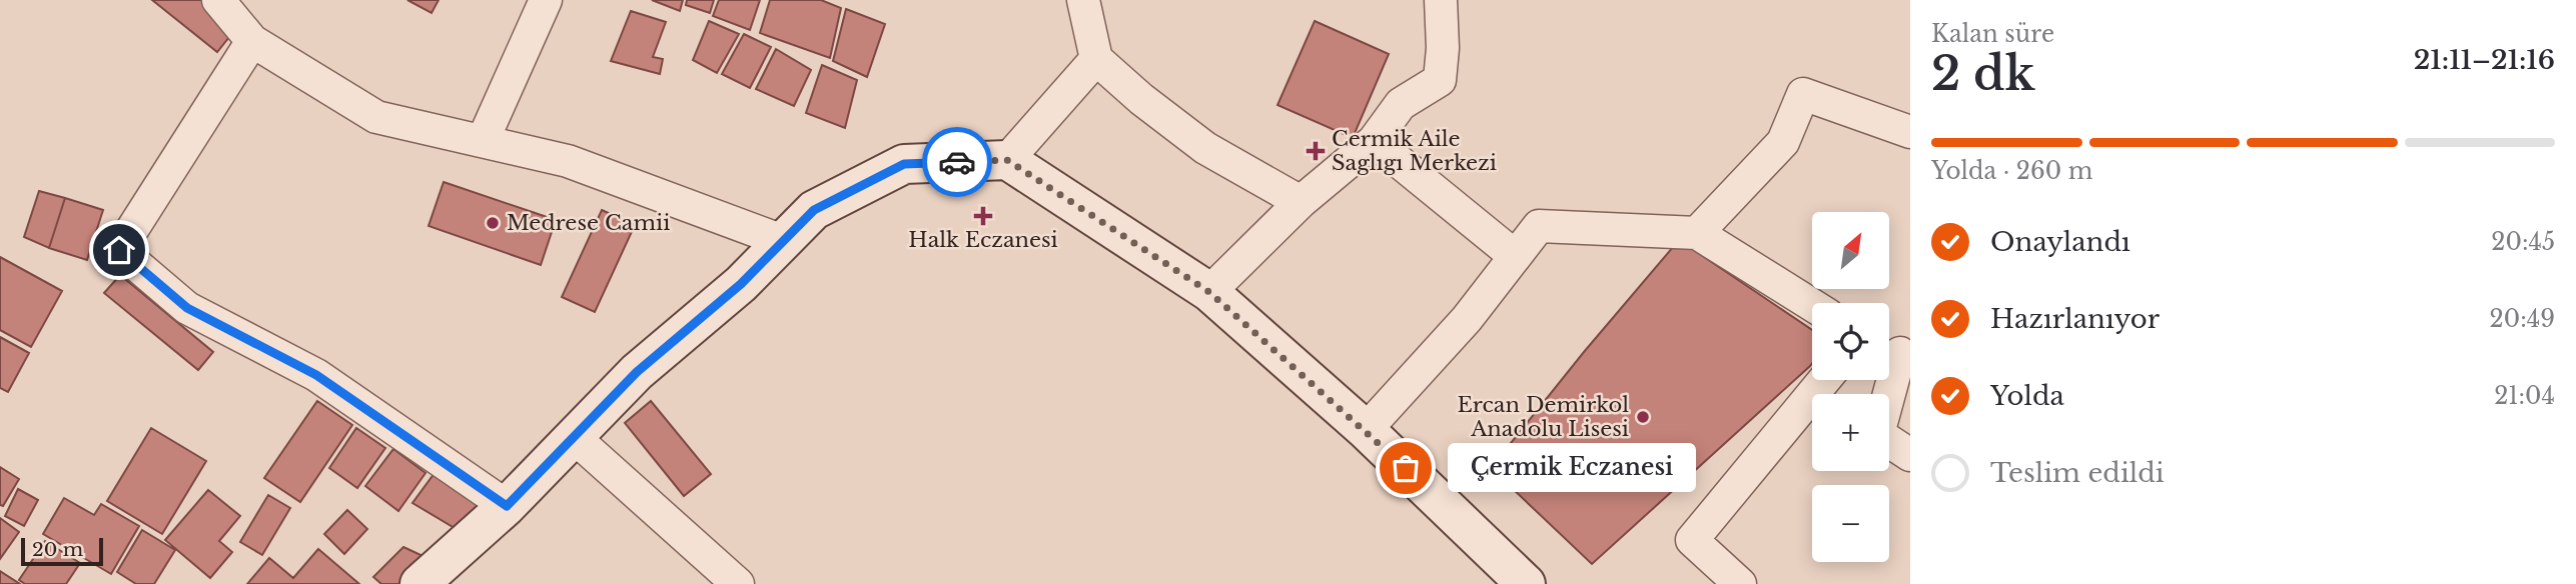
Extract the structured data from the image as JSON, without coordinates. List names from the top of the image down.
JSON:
{
  "places": {
    "health": ["Cermik Aile Saglıgı Merkezi", "Halk Eczanesi"],
    "other": ["Medrese Camii", "Ercan Demirkol Anadolu Lisesi", "Çermik Eczanesi"]
  },
  "scale_bar": "20 m",
  "north": "top right",
  "page": {
    "heading": ["2 dk", "Kalan süre", "21:11–21:16"],
    "bar": "Yolda · 260 m",
    "list": [
      ["Onaylandı", "20:45"],
      ["Hazırlanıyor", "20:49"],
      ["Yolda", "21:04"],
      "Teslim edildi"
    ],
    "map_buttons": ["+", "−"],
    "bubble": "Çermik Eczanesi",
    "scale": "20 m"
  }
}
